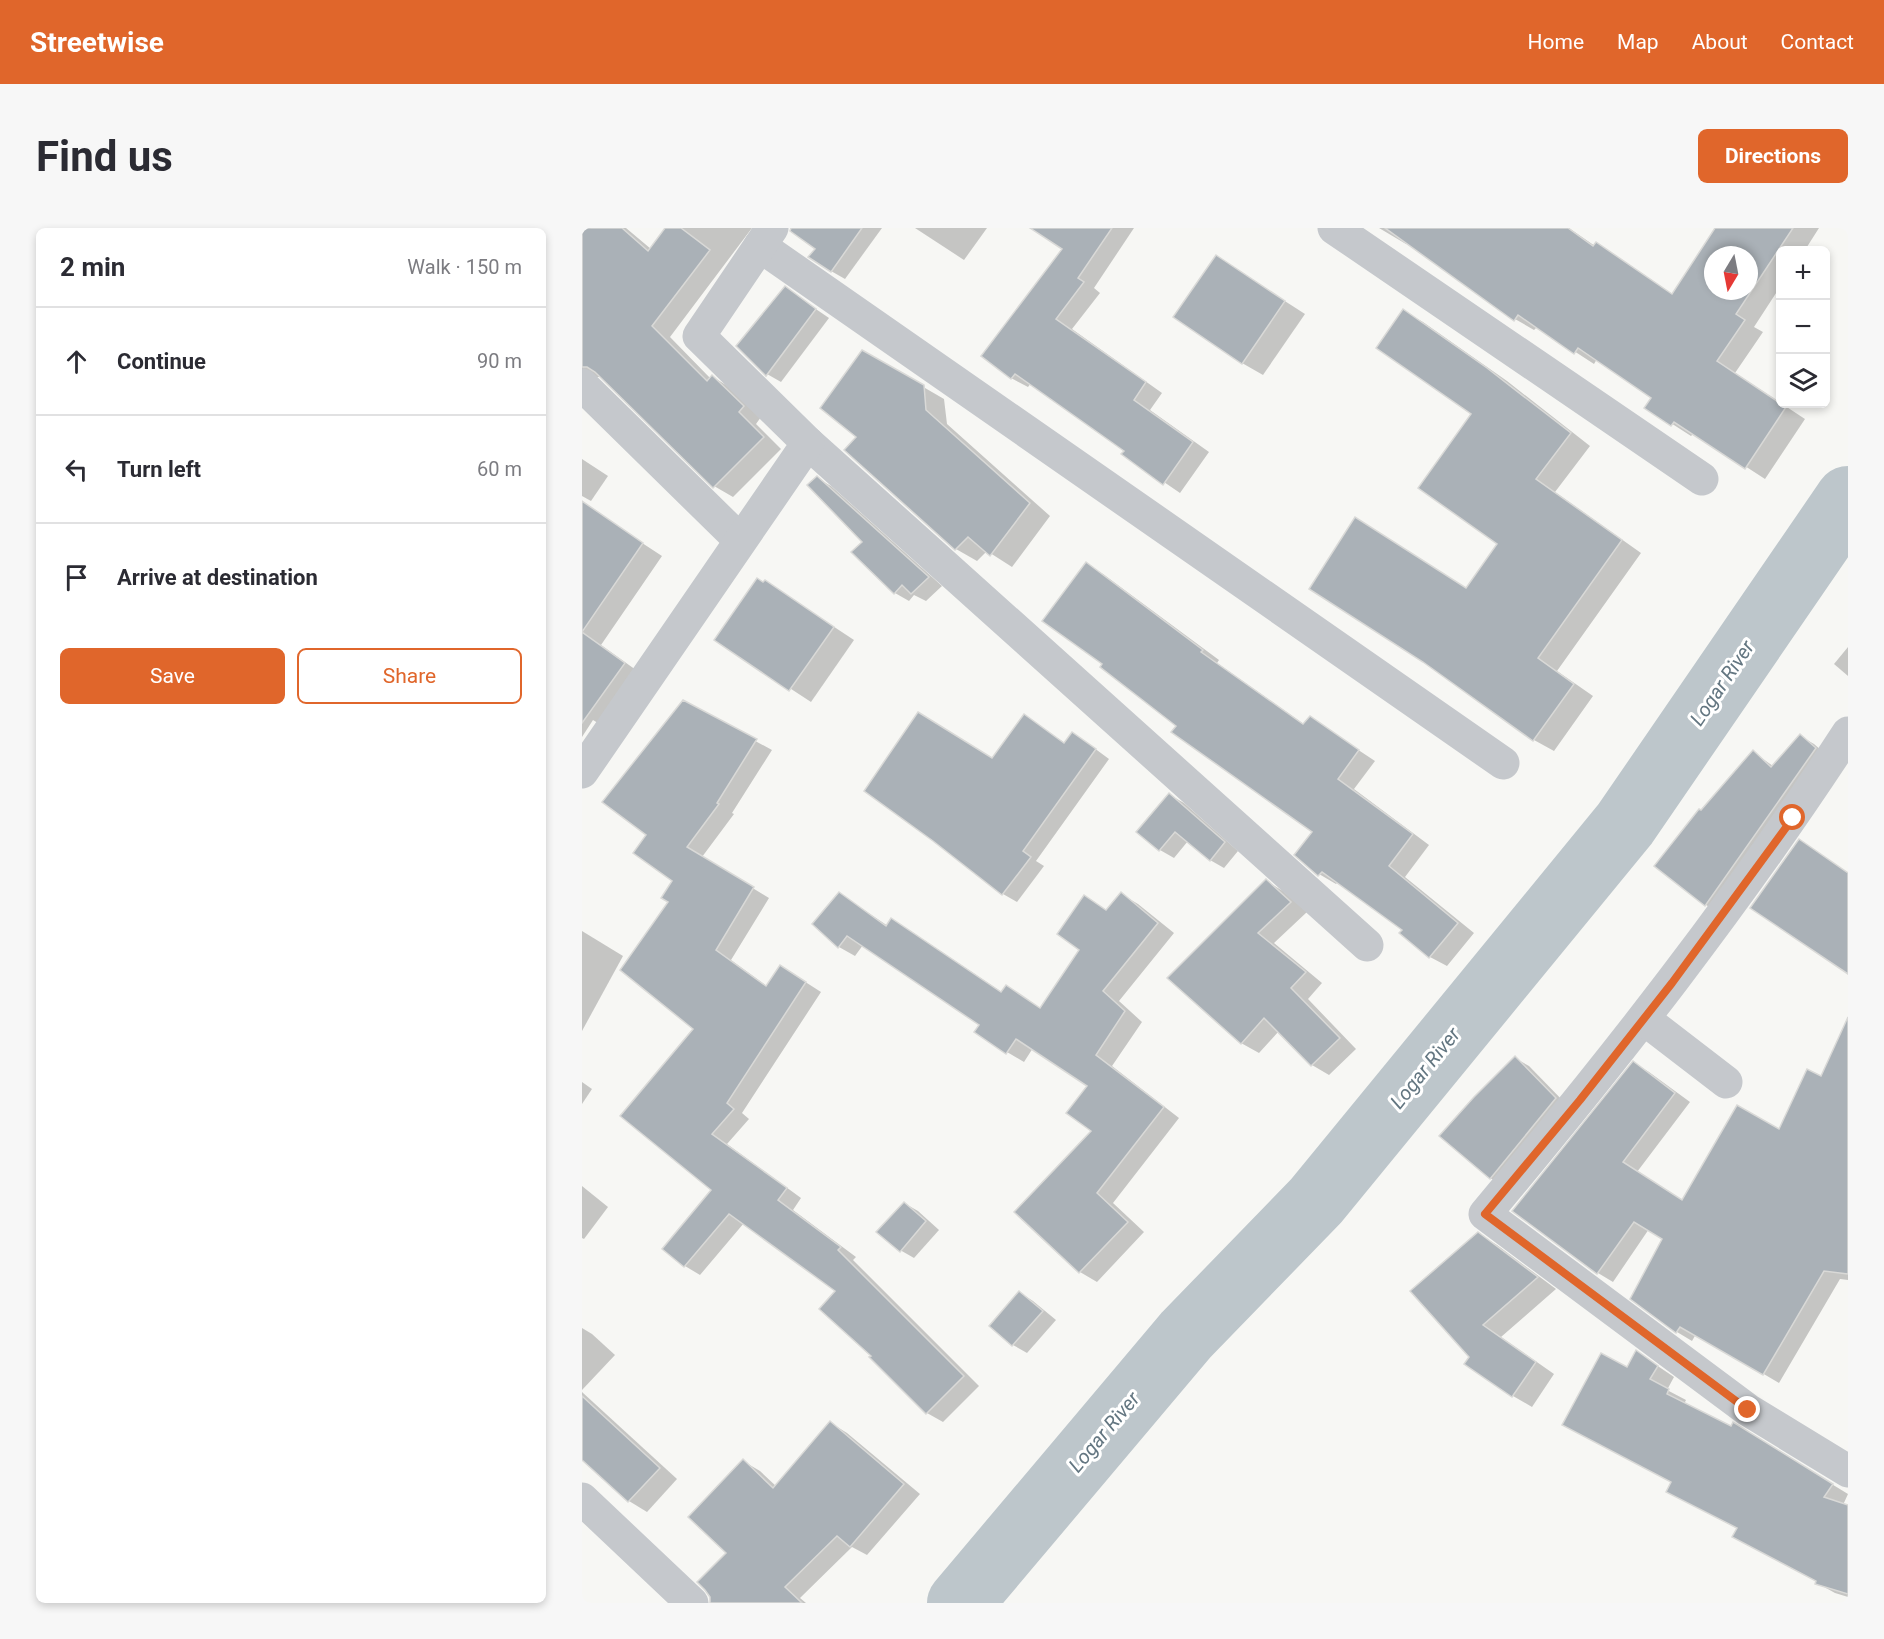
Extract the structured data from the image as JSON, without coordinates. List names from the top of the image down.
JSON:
{
  "water": ["Logar River"],
  "north": "bottom",
  "page": {
    "header": "Streetwise",
    "nav": [
      "Home",
      "Map",
      "About",
      "Contact"
    ],
    "buttons": [
      "Directions",
      ["Save", "Share"]
    ],
    "title": "Find us",
    "heading": ["2 min", "Walk · 150 m"],
    "map_buttons": ["+", "−"],
    "list": [
      ["Continue", "90 m"],
      ["Turn left", "60 m"],
      "Arrive at destination"
    ]
  }
}
